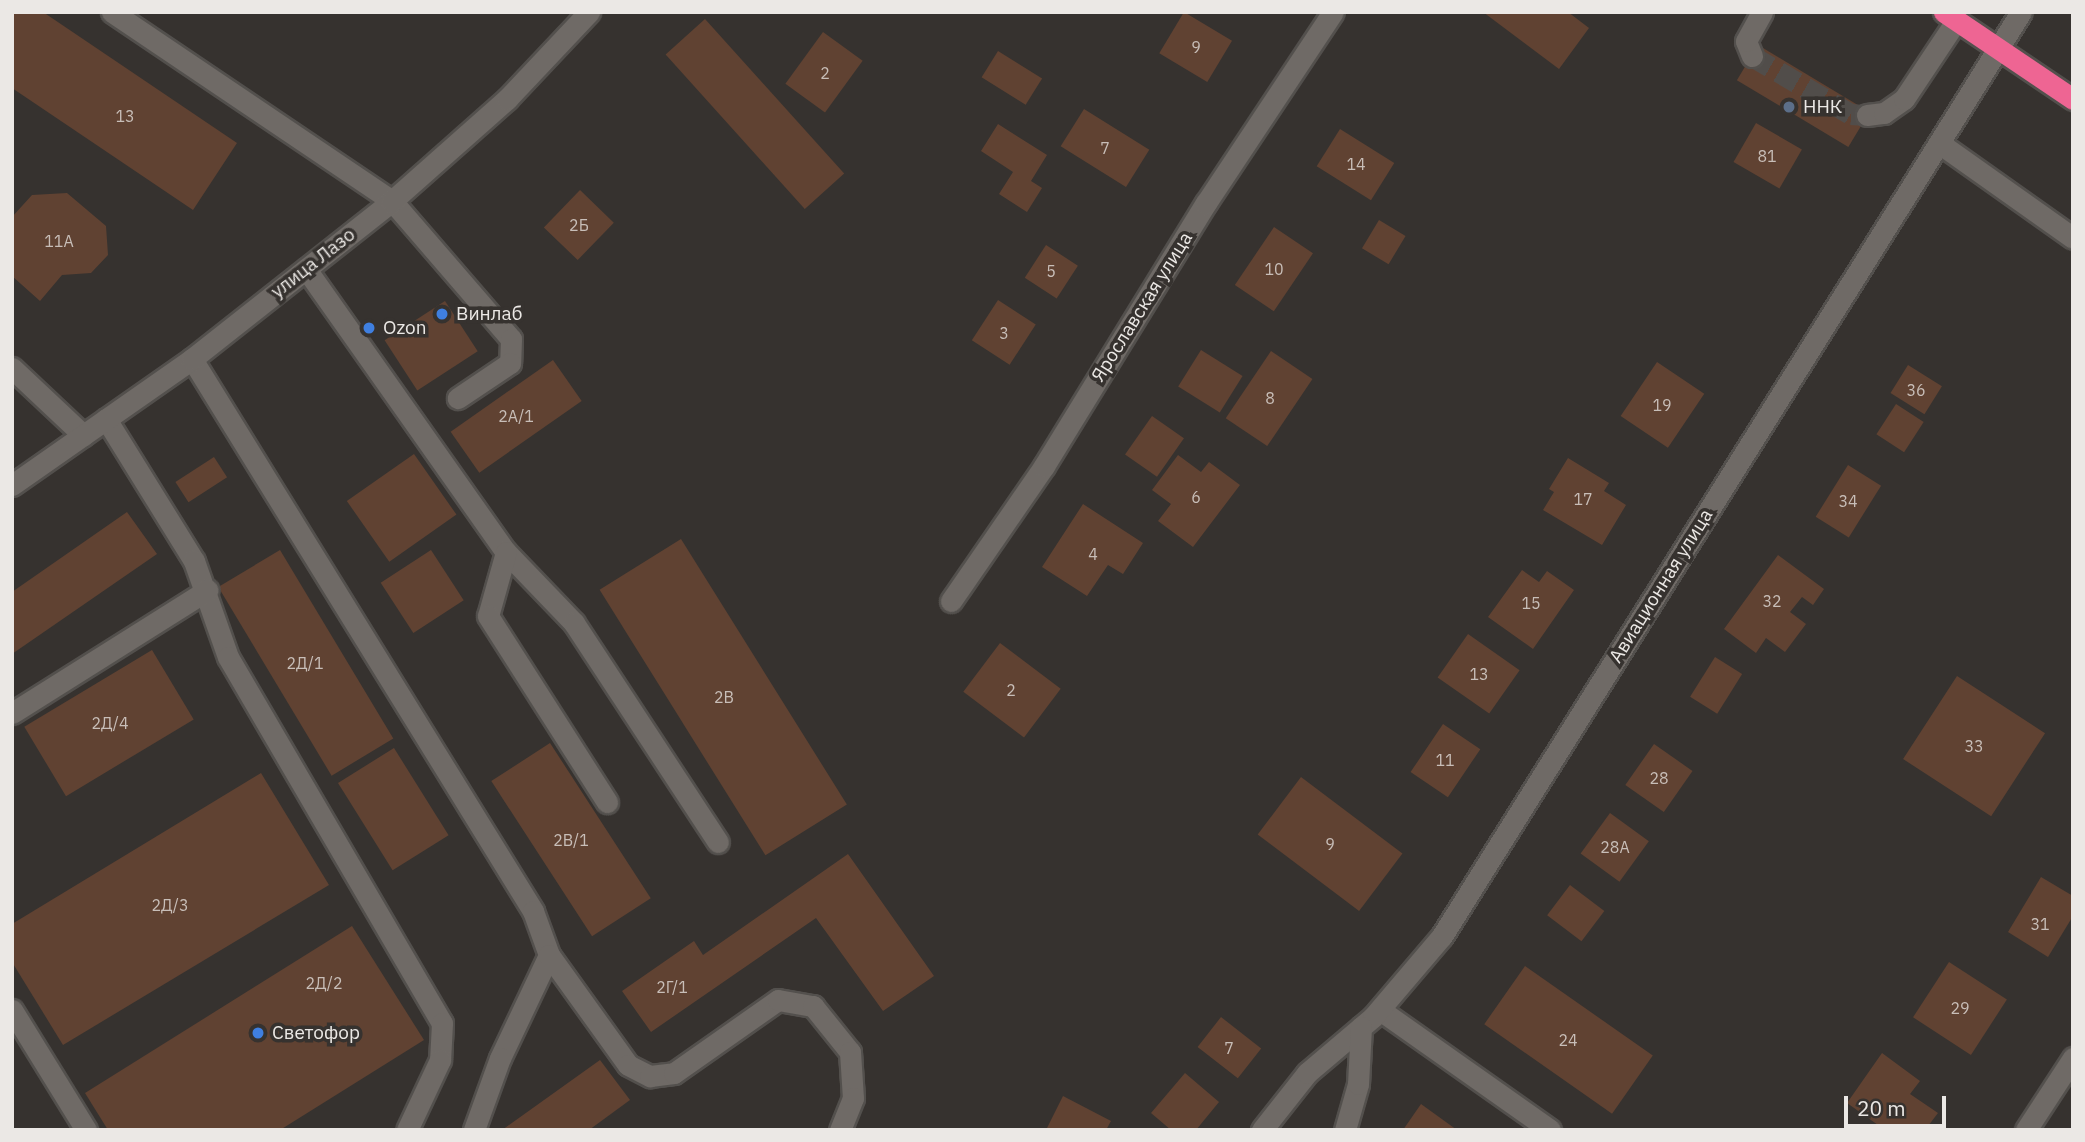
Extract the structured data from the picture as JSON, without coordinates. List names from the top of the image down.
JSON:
{
  "streets": {
    "street": ["улица Лазо", "Ярославская улица", "Авиационная улица"]
  },
  "places": [
    "ННК",
    "Винлаб",
    "Ozon",
    "Светофор"
  ],
  "house_numbers": [
    "9",
    "2",
    "13",
    "7",
    "81",
    "14",
    "2Б",
    "11А",
    "10",
    "5",
    "3",
    "36",
    "8",
    "19",
    "2А/1",
    "6",
    "17",
    "34",
    "4",
    "32",
    "15",
    "2Д/1",
    "13",
    "2",
    "2В",
    "2Д/4",
    "33",
    "11",
    "28",
    "2В/1",
    "9",
    "28А",
    "2Д/3",
    "31",
    "2Д/2",
    "2Г/1",
    "29",
    "24",
    "7"
  ],
  "scale_bar": "20 m"
}
